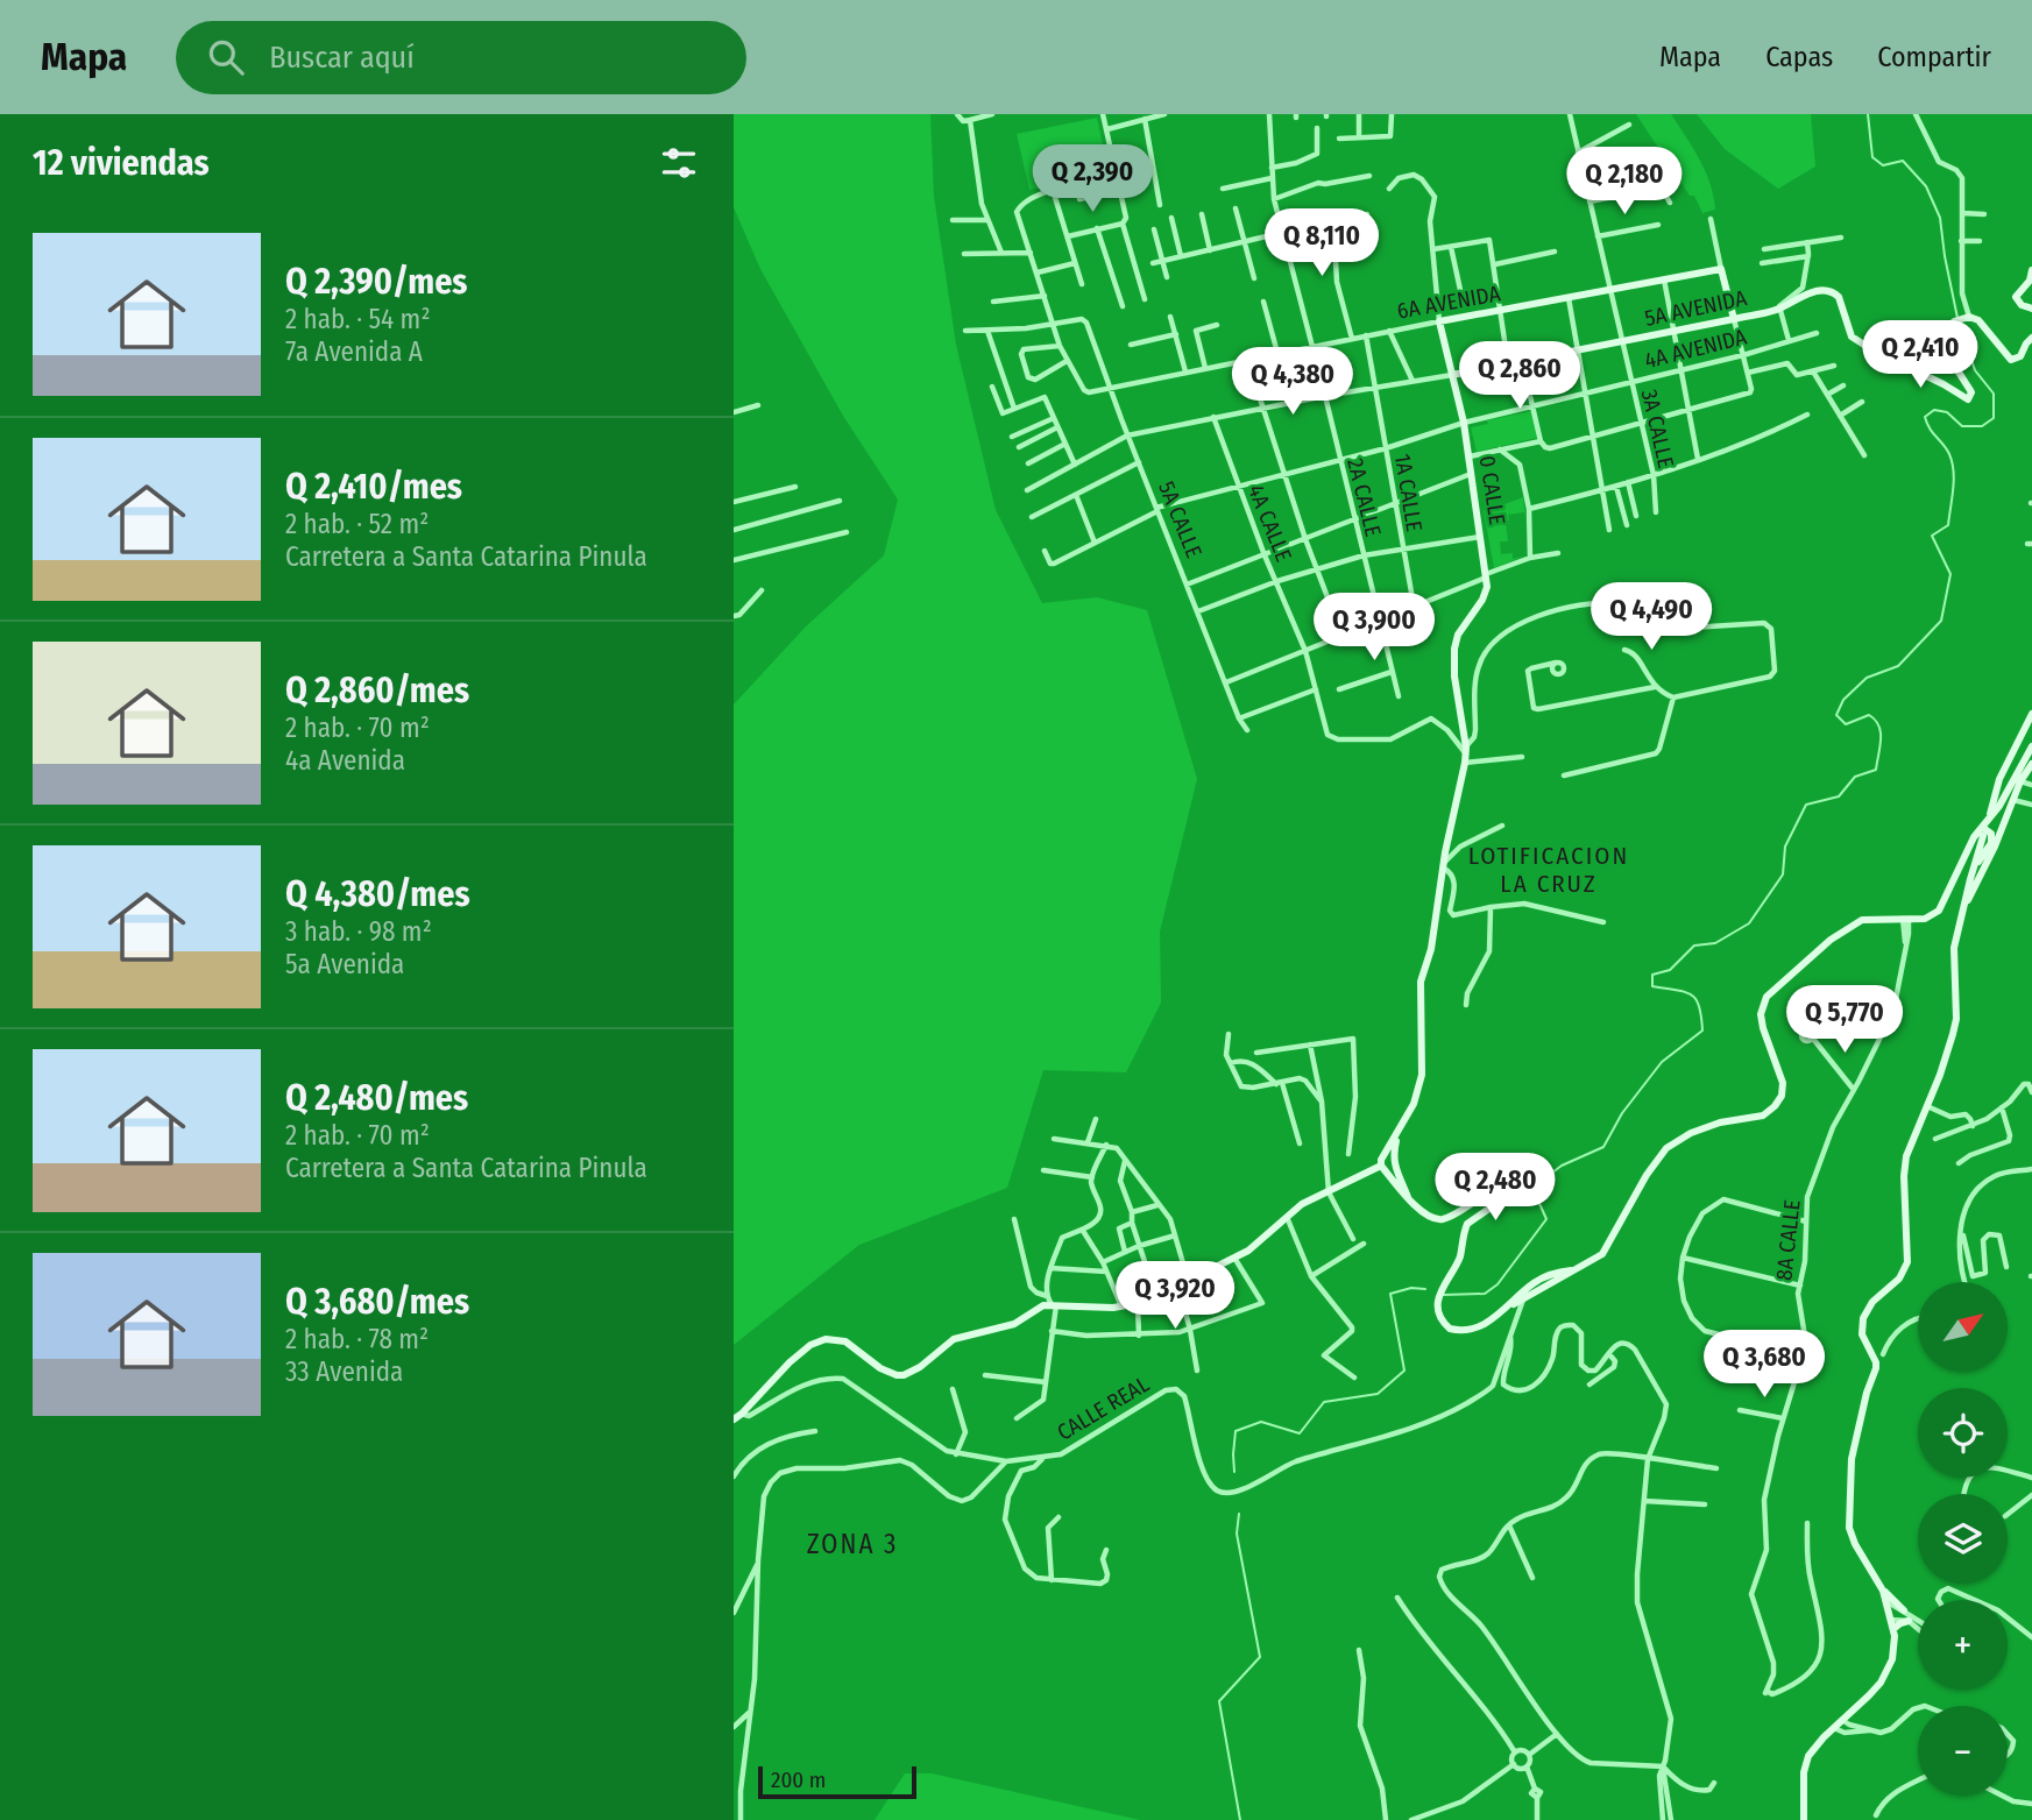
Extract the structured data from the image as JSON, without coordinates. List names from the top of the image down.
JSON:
{
  "streets": {
    "main road": [
      "6A AVENIDA",
      "5A AVENIDA",
      "0 CALLE",
      "CALLE REAL"
    ],
    "street": [
      "4A AVENIDA",
      "3A CALLE",
      "1A CALLE",
      "2A CALLE",
      "5A CALLE",
      "4A CALLE",
      "8A CALLE"
    ]
  },
  "crossings": [
    ["6A AVENIDA", "3A CALLE"],
    ["6A AVENIDA", "0 CALLE"],
    ["6A AVENIDA", "1A CALLE"],
    ["6A AVENIDA", "2A CALLE"],
    ["6A AVENIDA", "5A CALLE"],
    ["5A AVENIDA", "3A CALLE"],
    ["5A AVENIDA", "0 CALLE"],
    ["5A AVENIDA", "1A CALLE"],
    ["5A AVENIDA", "2A CALLE"],
    ["5A AVENIDA", "5A CALLE"],
    ["5A AVENIDA", "4A CALLE"],
    ["4A AVENIDA", "3A CALLE"],
    ["4A AVENIDA", "0 CALLE"],
    ["4A AVENIDA", "1A CALLE"],
    ["4A AVENIDA", "2A CALLE"],
    ["4A AVENIDA", "5A CALLE"],
    ["4A AVENIDA", "4A CALLE"],
    ["0 CALLE", "4A CALLE"]
  ],
  "districts": ["LOTIFICACION LA CRUZ", "ZONA 3"],
  "scale_bar": "200 m",
  "north": "top right",
  "page": {
    "header": "Mapa",
    "search": "Buscar aquí",
    "nav": ["Mapa", "Capas", "Compartir"],
    "heading": "12 viviendas",
    "price": [
      "Q 2,390",
      "Q 2,180",
      "Q 8,110",
      "Q 2,410",
      "Q 2,860",
      "Q 4,380",
      "Q 4,490",
      "Q 3,900",
      "Q 5,770",
      "Q 2,480",
      "Q 3,920",
      "Q 3,680"
    ],
    "list": [
      {
        "name": "Q 2,390/mes",
        "note": "2 hab. · 54 m² · 7a Avenida A"
      },
      {
        "name": "Q 2,410/mes",
        "note": "2 hab. · 52 m² · Carretera a Santa Catarina Pinula"
      },
      {
        "name": "Q 2,860/mes",
        "note": "2 hab. · 70 m² · 4a Avenida"
      },
      {
        "name": "Q 4,380/mes",
        "note": "3 hab. · 98 m² · 5a Avenida"
      },
      {
        "name": "Q 2,480/mes",
        "note": "2 hab. · 70 m² · Carretera a Santa Catarina Pinula"
      },
      {
        "name": "Q 3,680/mes",
        "note": "2 hab. · 78 m² · 33 Avenida"
      }
    ],
    "map_buttons": ["+", "−"],
    "scale": "200 m"
  }
}
